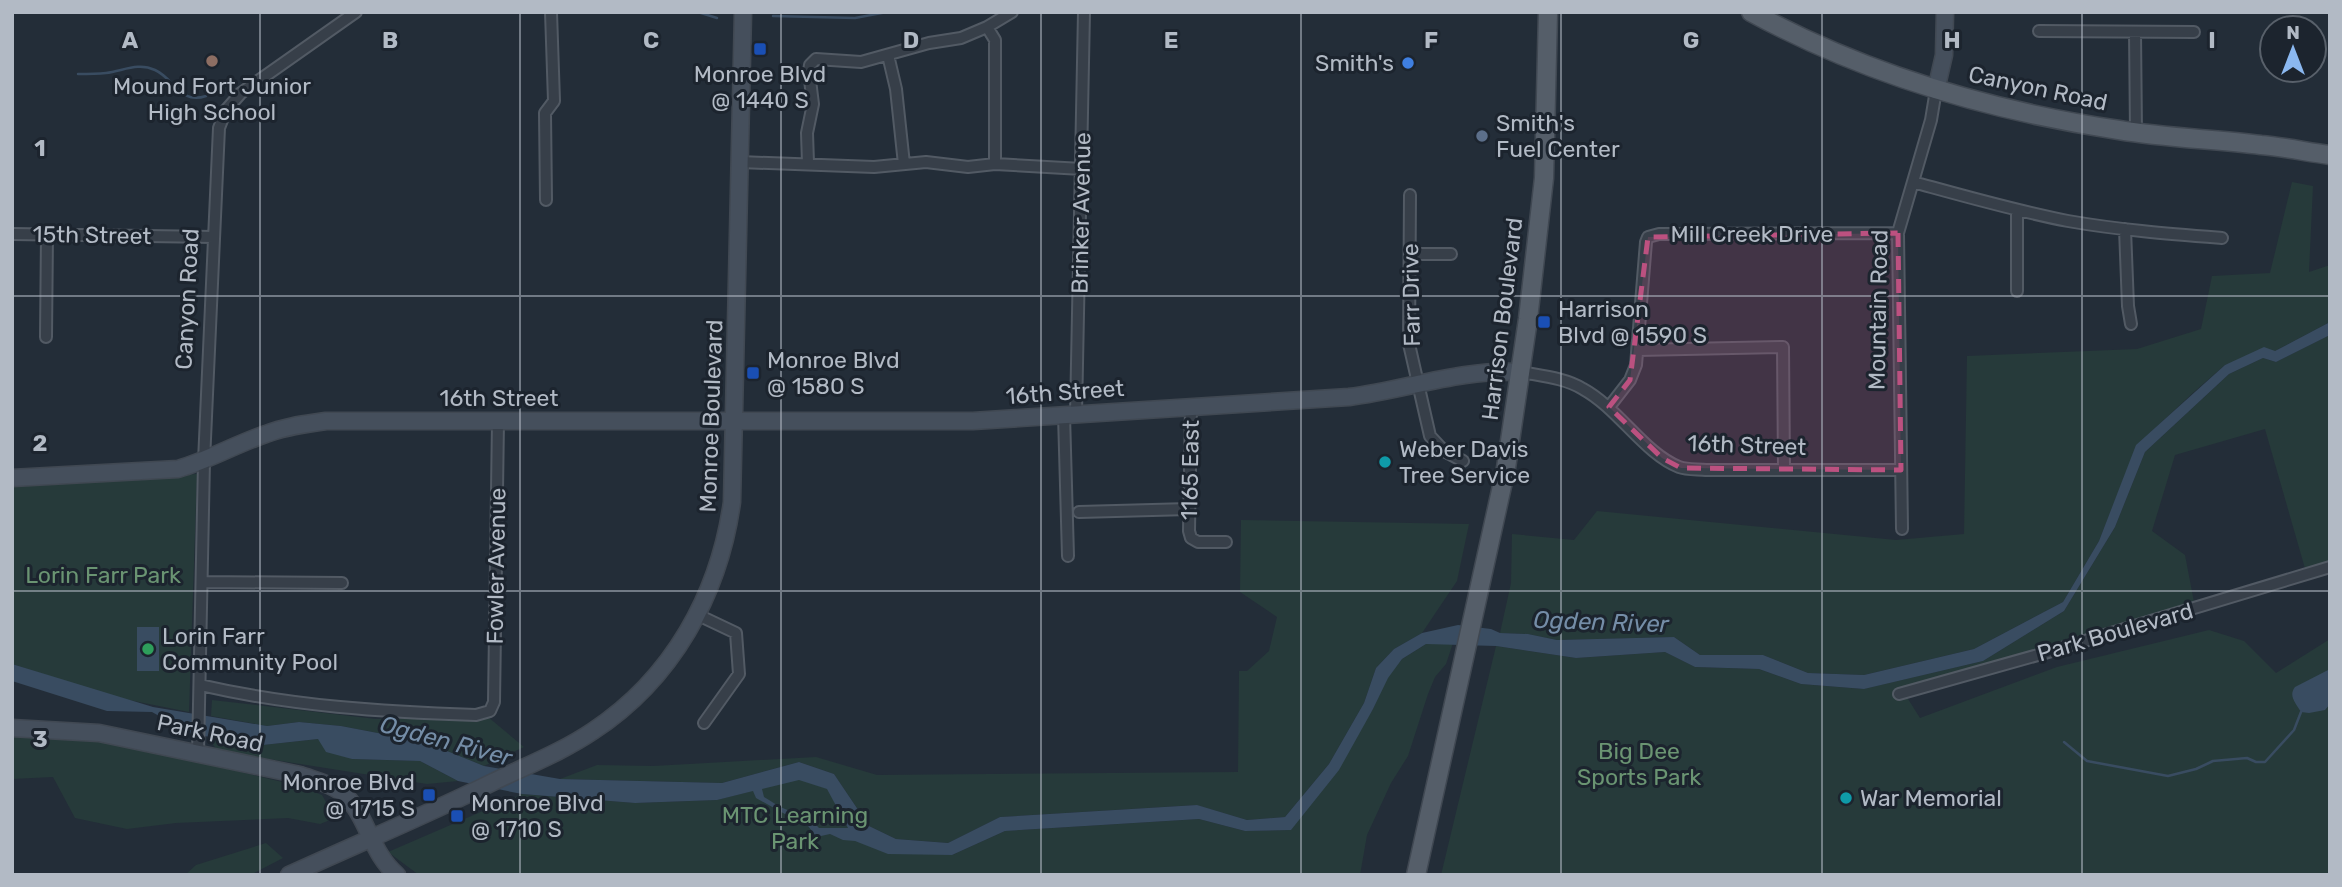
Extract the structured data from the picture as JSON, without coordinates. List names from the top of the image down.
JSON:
{
  "streets": {
    "main road": ["Canyon Road", "Harrison Boulevard"],
    "street": [
      "Brinker Avenue",
      "Mill Creek Drive",
      "15th Street",
      "Farr Drive",
      "Mountain Road",
      "16th Street",
      "Monroe Boulevard",
      "1165 East",
      "Fowler Avenue",
      "Park Boulevard",
      "Park Road"
    ]
  },
  "crossings": [
    ["Canyon Road", "15th Street"],
    ["Canyon Road", "Mountain Road"],
    ["Canyon Road", "16th Street"],
    ["Canyon Road", "Fowler Avenue"],
    ["Canyon Road", "Park Road"],
    ["Brinker Avenue", "16th Street"],
    ["Mill Creek Drive", "Mountain Road"],
    ["Farr Drive", "16th Street"],
    ["Mountain Road", "16th Street"],
    ["Harrison Boulevard", "16th Street"],
    ["16th Street", "Monroe Boulevard"],
    ["16th Street", "1165 East"],
    ["16th Street", "Fowler Avenue"],
    ["Monroe Boulevard", "Park Road"]
  ],
  "water": ["Ogden River"],
  "parks": ["Lorin Farr Park", "Big Dee Sports Park", "MTC Learning Park"],
  "places": {
    "transit": [
      "Monroe Blvd @ 1440 S",
      "Harrison Blvd @ 1590 S",
      "Monroe Blvd @ 1580 S",
      "Monroe Blvd @ 1715 S",
      "Monroe Blvd @ 1710 S"
    ],
    "other": [
      "Mound Fort Junior High School",
      "Smith's",
      "Smith's Fuel Center",
      "Weber Davis Tree Service",
      "Lorin Farr Community Pool",
      "War Memorial"
    ]
  },
  "north": "top",
  "grid": {
    "columns": [
      "A",
      "B",
      "C",
      "D",
      "E",
      "F",
      "G",
      "H",
      "I"
    ],
    "rows": ["1", "2", "3"]
  }
}
